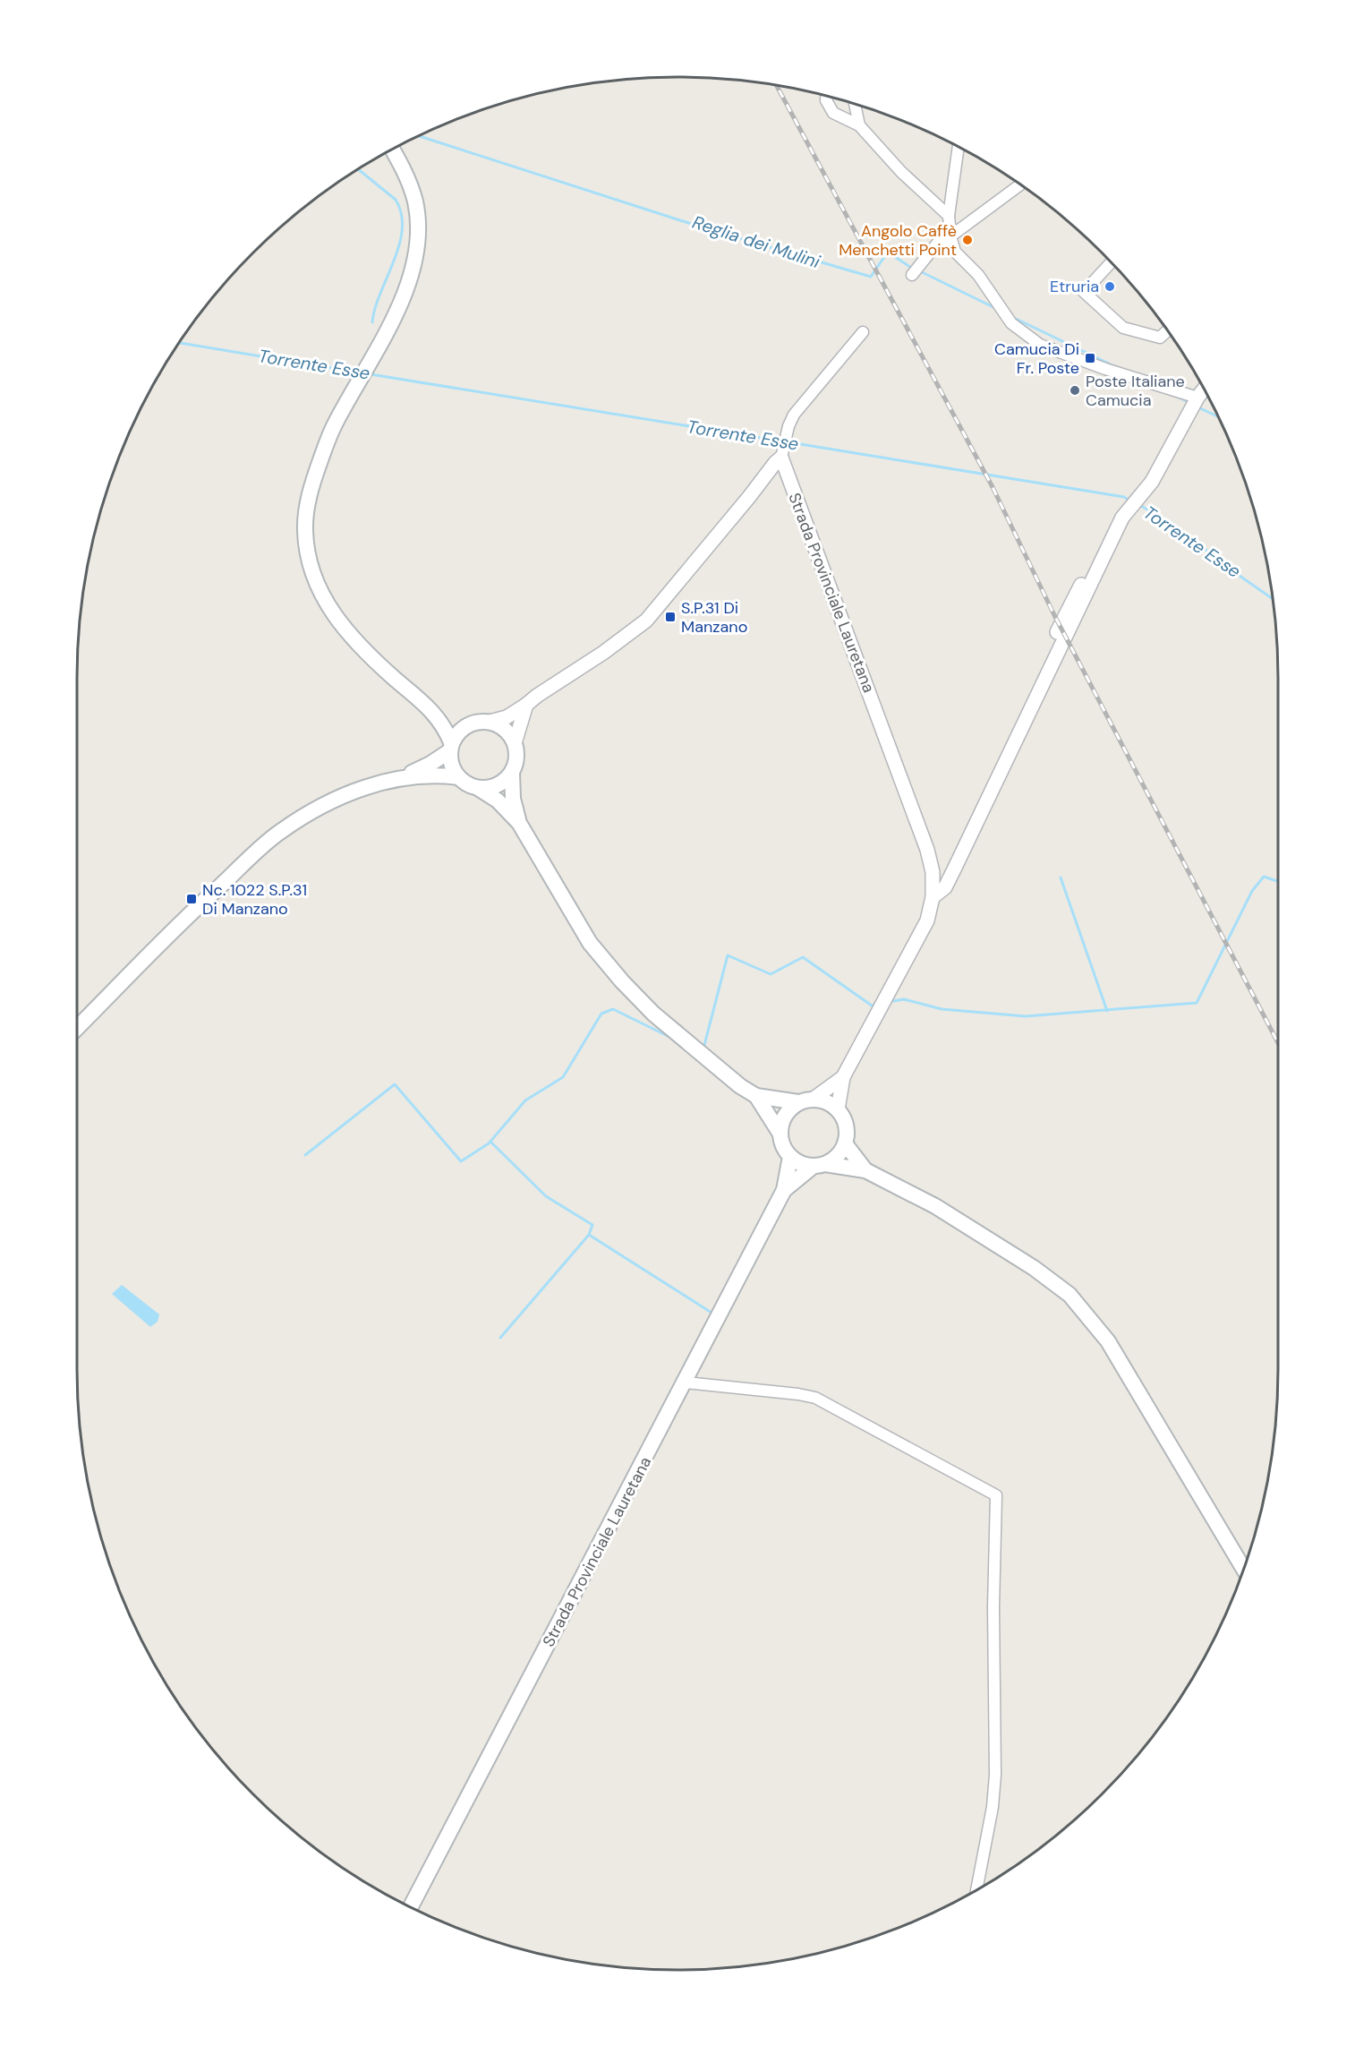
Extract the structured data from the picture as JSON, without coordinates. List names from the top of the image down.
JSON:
{
  "streets": {
    "main road": ["Strada Provinciale Lauretana"]
  },
  "water": ["Reglia dei Mulini", "Torrente Esse"],
  "places": {
    "other": ["Angolo Caffè Menchetti Point", "Etruria", "Poste Italiane Camucia"],
    "transit": ["Camucia Di Fr. Poste", "S.P.31 Di Manzano", "Nc. 1022 S.P.31 Di Manzano"]
  }
}
